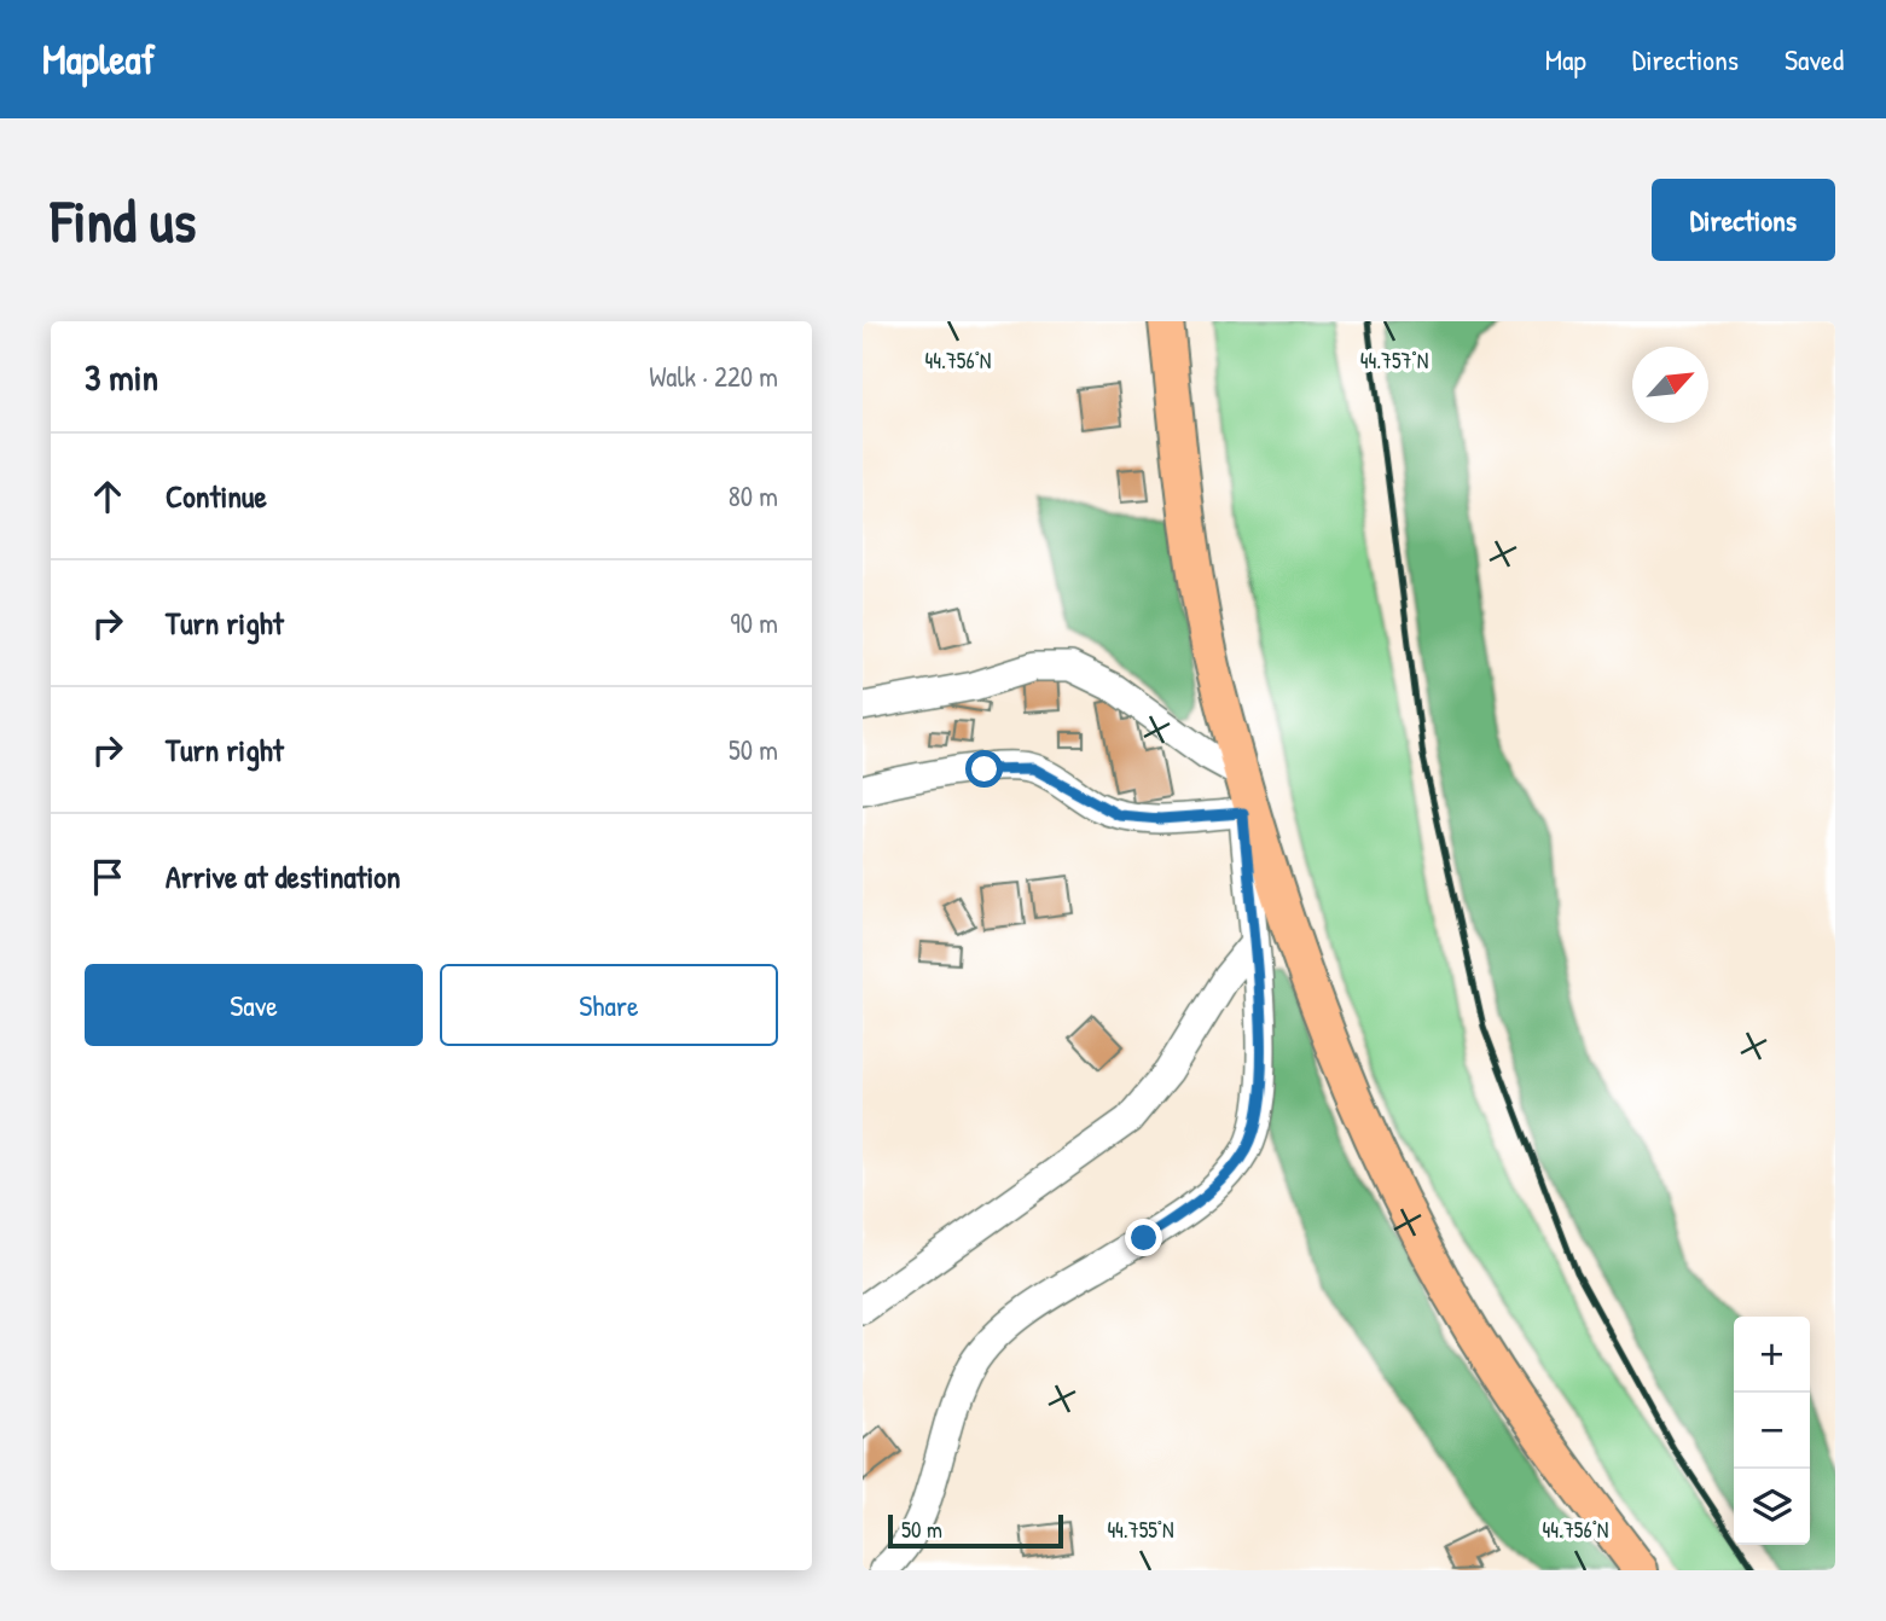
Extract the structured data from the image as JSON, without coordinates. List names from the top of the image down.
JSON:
{
  "scale_bar": "50 m",
  "north": "top right",
  "page": {
    "header": "Mapleaf",
    "nav": ["Map", "Directions", "Saved"],
    "buttons": [
      "Directions",
      ["Save", "Share"]
    ],
    "title": "Find us",
    "heading": ["3 min", "Walk · 220 m"],
    "list": [
      ["Continue", "80 m"],
      ["Turn right", "90 m"],
      ["Turn right", "50 m"],
      "Arrive at destination"
    ],
    "map_buttons": ["+", "−"],
    "scale": "50 m"
  },
  "coordinates": ["44.756°N", "44.757°N", "44.755°N"]
}
